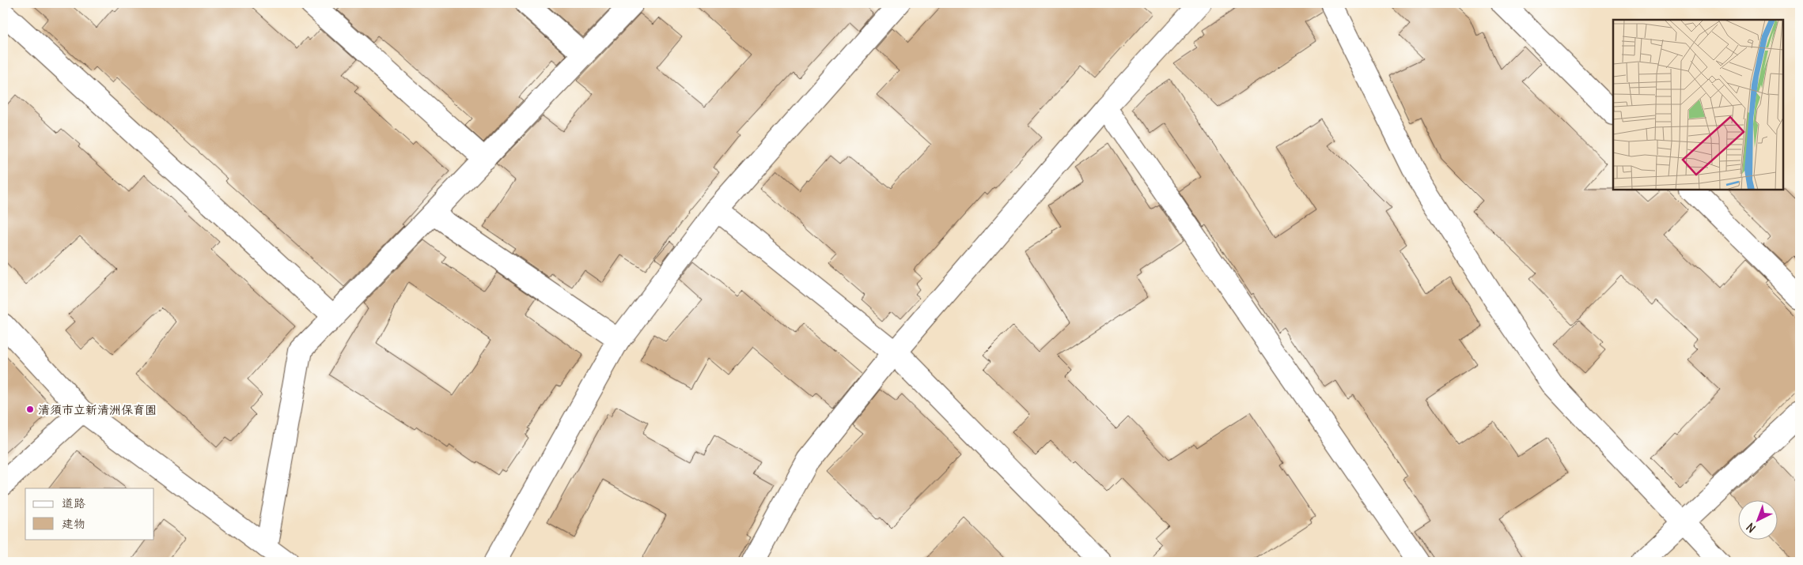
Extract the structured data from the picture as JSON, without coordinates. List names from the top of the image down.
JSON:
{
  "places": ["清須市立新清洲保育園"],
  "legend": ["道路", "建物"],
  "north": "bottom left"
}
